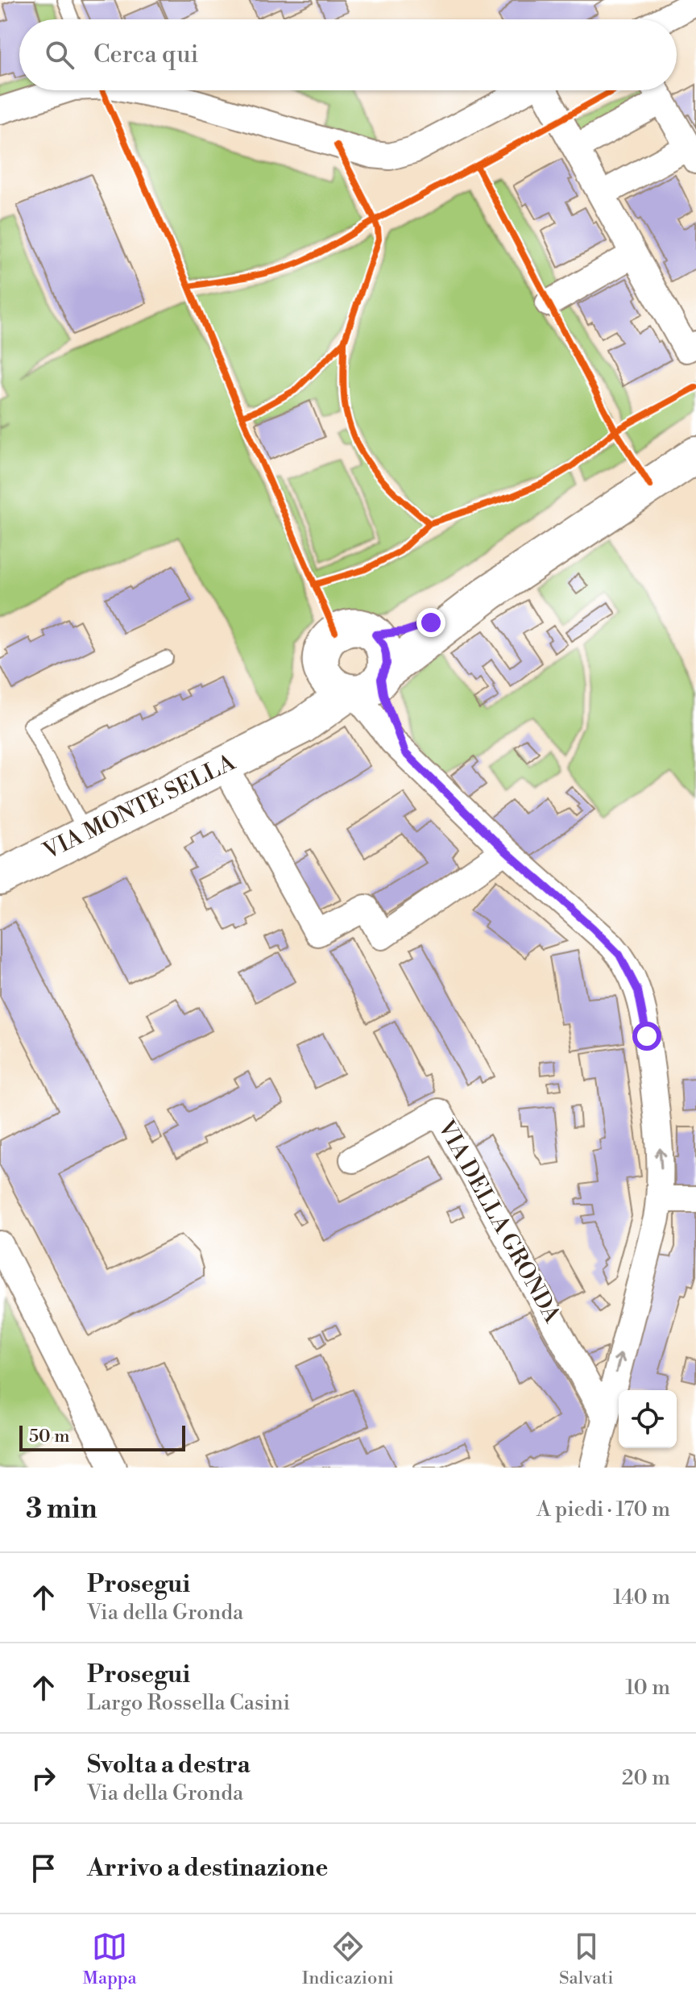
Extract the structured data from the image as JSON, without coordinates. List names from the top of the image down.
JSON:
{
  "streets": {
    "street": ["VIA MONTE SELLA", "VIA DELLA GRONDA"]
  },
  "scale_bar": "50 m",
  "page": {
    "search": "Cerca qui",
    "scale": "50 m",
    "heading": ["3 min", "A piedi · 170 m"],
    "list": [
      ["Prosegui", "Via della Gronda", "140 m"],
      ["Prosegui", "Largo Rossella Casini", "10 m"],
      ["Svolta a destra", "Via della Gronda", "20 m"],
      "Arrivo a destinazione"
    ],
    "nav": ["Mappa", "Indicazioni", "Salvati"]
  }
}
